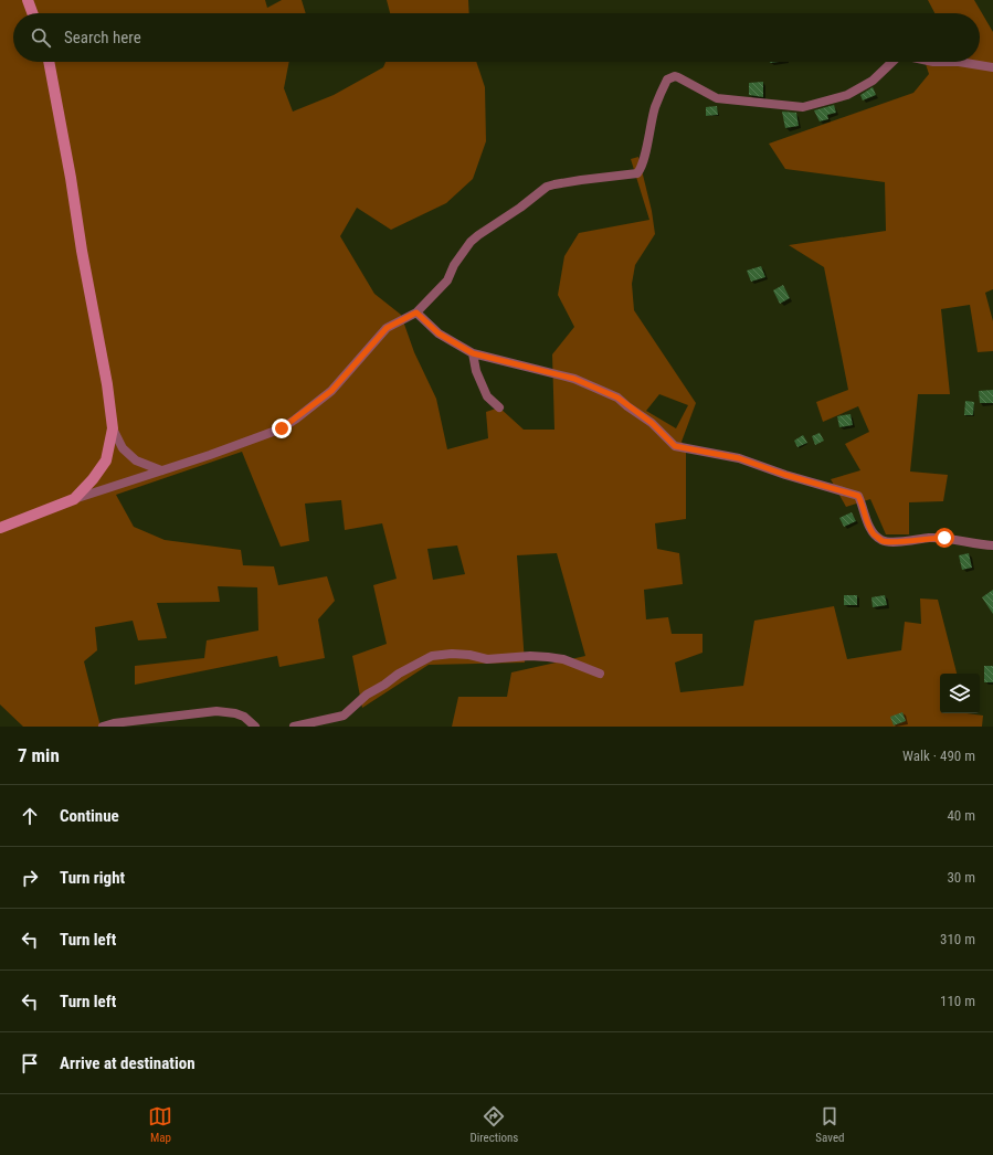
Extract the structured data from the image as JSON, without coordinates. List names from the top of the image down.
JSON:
{
  "page": {
    "search": "Search here",
    "heading": ["7 min", "Walk · 490 m"],
    "list": [
      ["Continue", "40 m"],
      ["Turn right", "30 m"],
      ["Turn left", "310 m"],
      ["Turn left", "110 m"],
      "Arrive at destination"
    ],
    "nav": ["Map", "Directions", "Saved"]
  }
}
